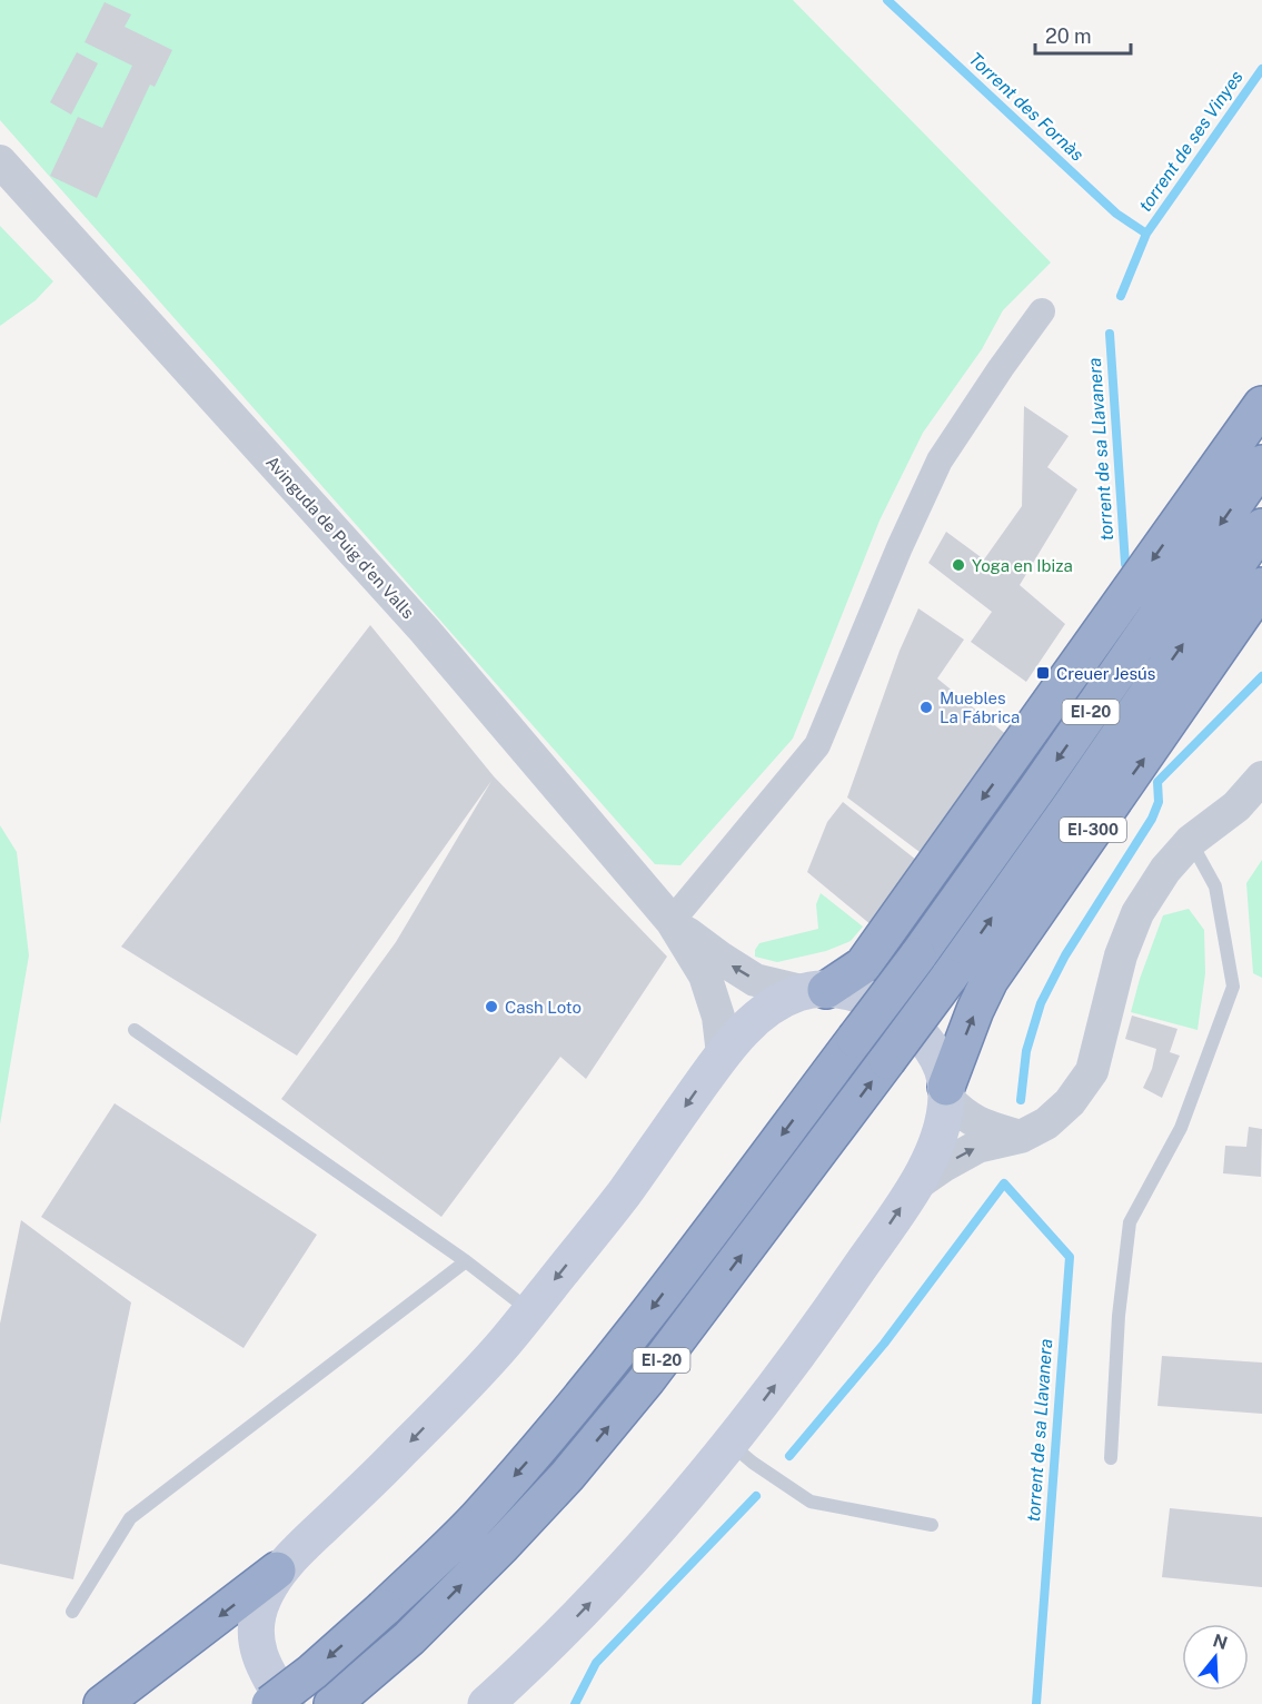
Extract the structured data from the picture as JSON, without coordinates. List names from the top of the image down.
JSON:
{
  "streets": {
    "highway": ["EI-20", "EI-300"],
    "street": ["Avinguda de Puig d'en Valls"]
  },
  "water": ["Torrent des Fornàs", "torrent de ses Vinyes", "torrent de sa Llavanera"],
  "places": {
    "other": ["Yoga en Ibiza", "Muebles La Fábrica", "Cash Loto"],
    "transit": ["Creuer Jesús"]
  },
  "scale_bar": "20 m",
  "north": "top"
}
